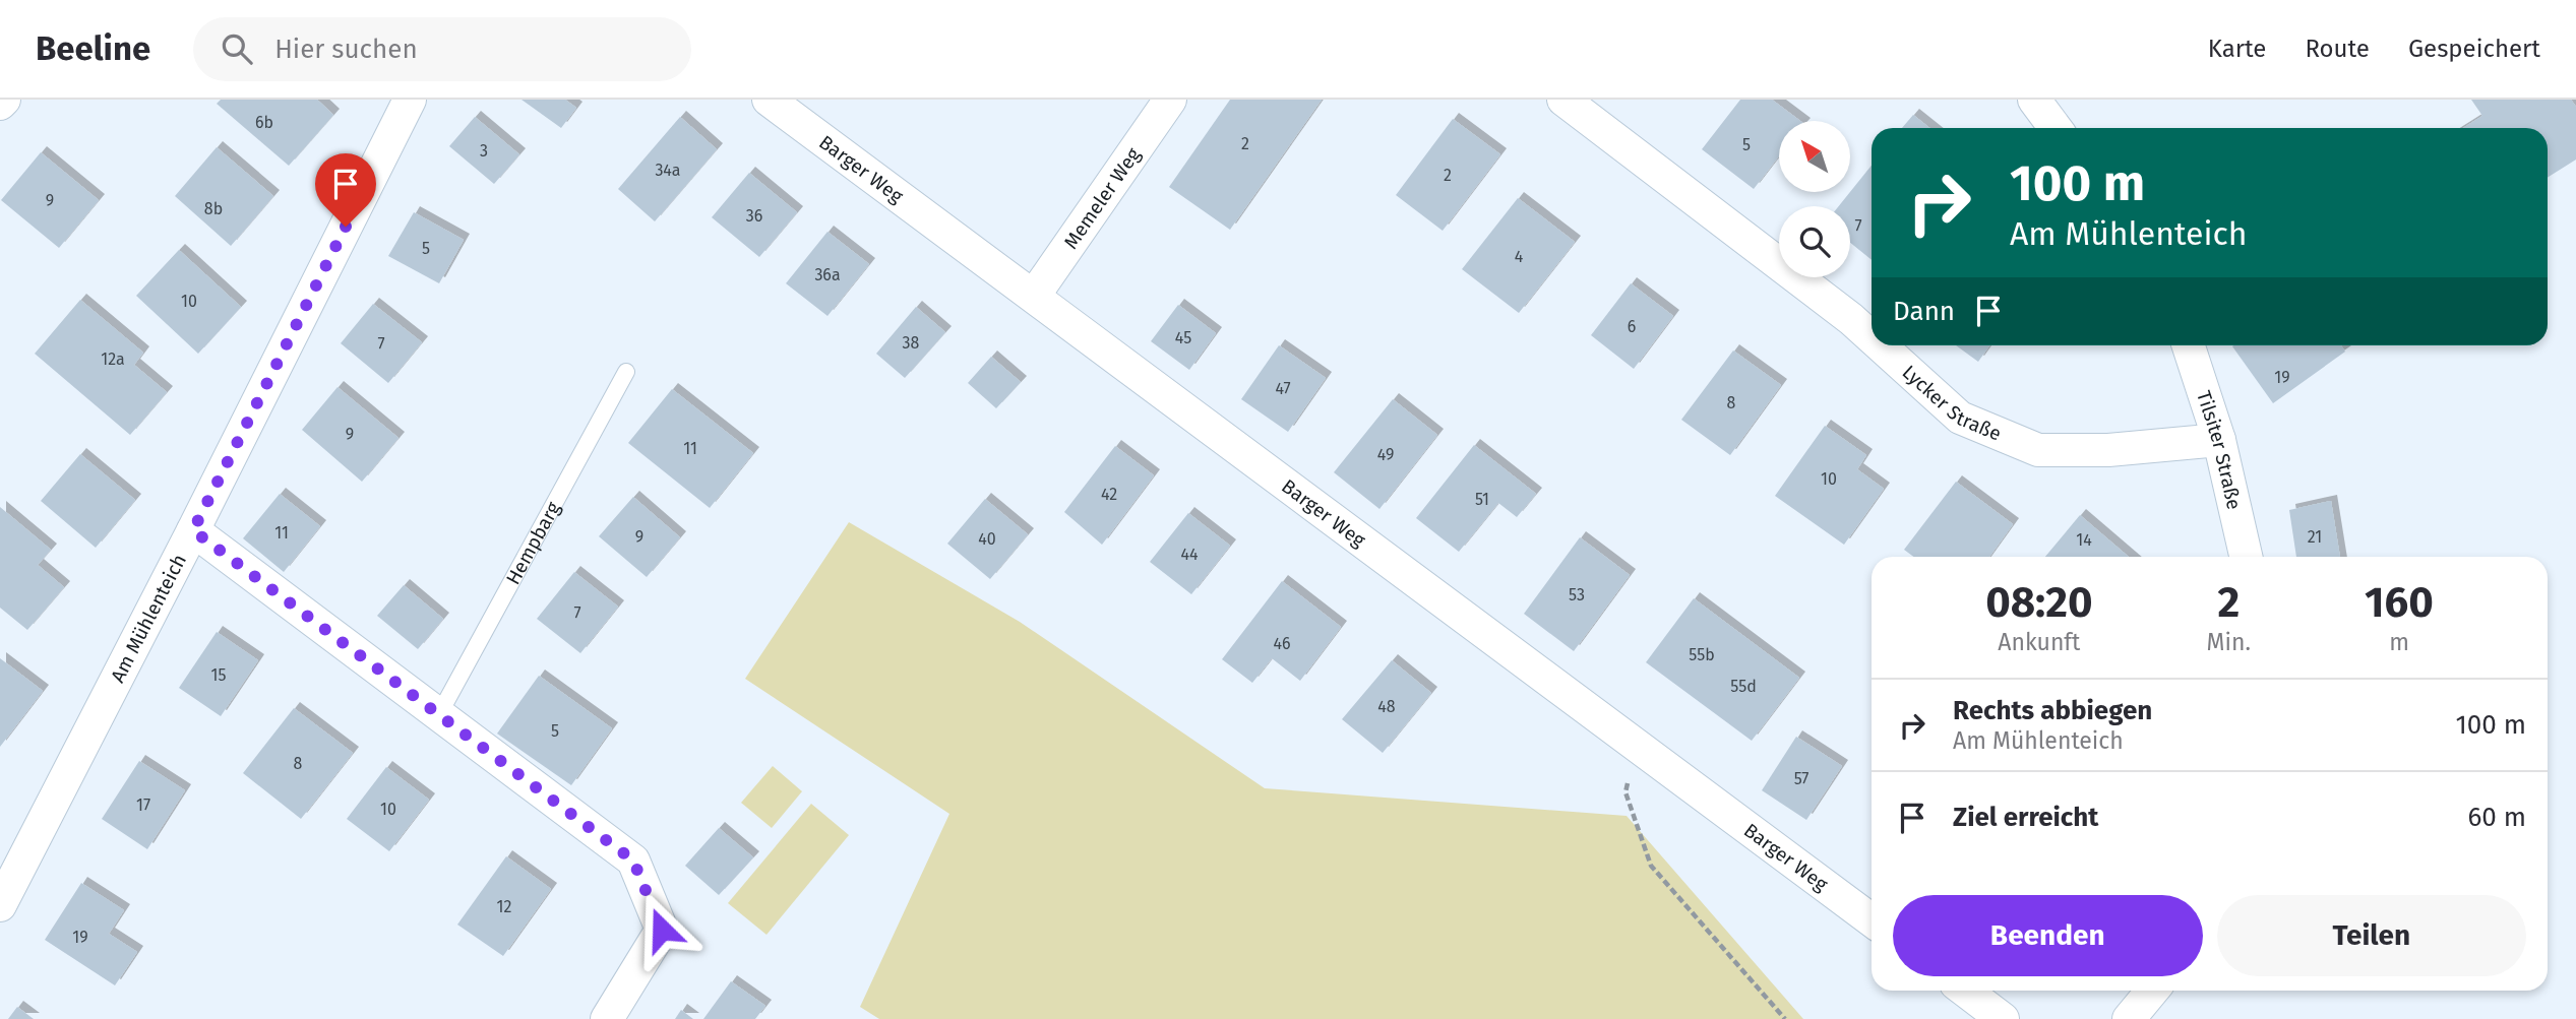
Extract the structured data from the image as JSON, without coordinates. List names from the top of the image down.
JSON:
{
  "streets": {
    "street": [
      "Barger Weg",
      "Memeler Weg",
      "Lycker Straße",
      "Tilsiter Straße",
      "Am Mühlenteich"
    ],
    "lane": ["Hempbarg"]
  },
  "crossings": [
    ["Barger Weg", "Memeler Weg"],
    ["Lycker Straße", "Tilsiter Straße"]
  ],
  "house_numbers": [
    "6b",
    "2",
    "5",
    "3",
    "34a",
    "2",
    "9",
    "8b",
    "36",
    "7",
    "5",
    "4",
    "36a",
    "10",
    "6",
    "45",
    "38",
    "7",
    "12a",
    "19",
    "47",
    "8",
    "9",
    "11",
    "49",
    "10",
    "42",
    "51",
    "11",
    "9",
    "21",
    "40",
    "14",
    "44",
    "53",
    "7",
    "46",
    "55b",
    "15",
    "55d",
    "48",
    "5",
    "8",
    "57",
    "17",
    "10",
    "12",
    "19"
  ],
  "north": "top left",
  "page": {
    "header": "Beeline",
    "search": "Hier suchen",
    "nav": ["Karte", "Route", "Gespeichert"],
    "turn": ["100 m", "Am Mühlenteich"],
    "then": "Dann",
    "eta": [
      "08:20",
      "Ankunft",
      "2",
      "Min.",
      "160",
      "m"
    ],
    "list": [
      {
        "name": "Rechts abbiegen",
        "note": "Am Mühlenteich",
        "value": "100 m"
      },
      {
        "name": "Ziel erreicht",
        "value": "60 m"
      }
    ],
    "buttons": ["Beenden", "Teilen"]
  }
}
